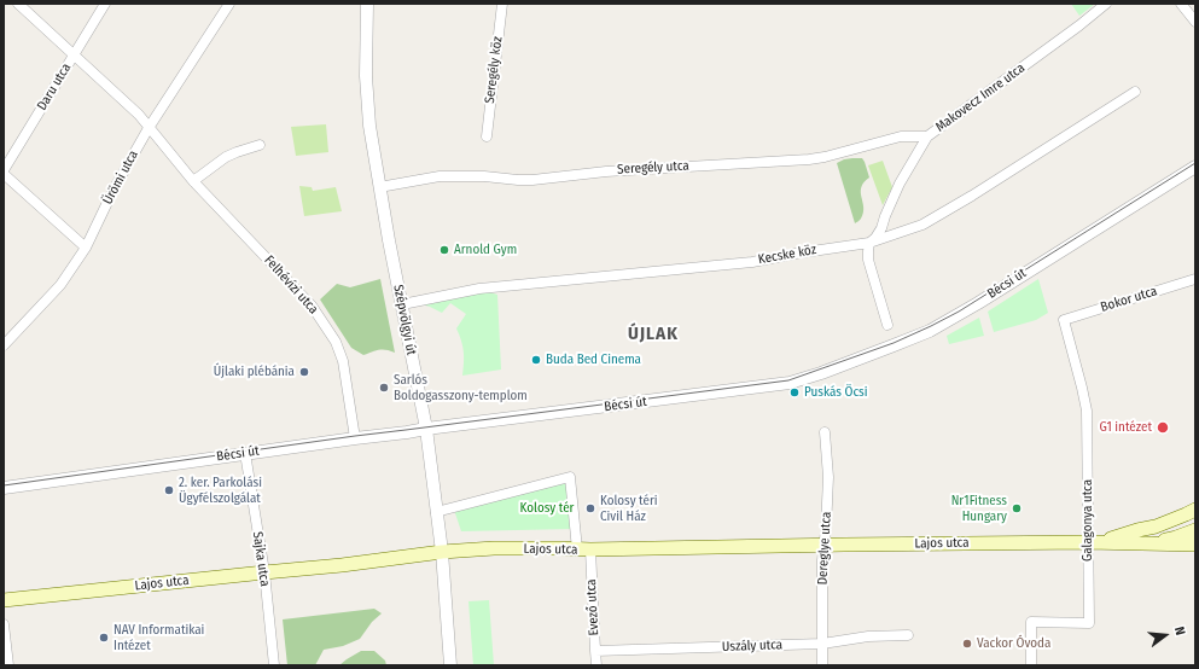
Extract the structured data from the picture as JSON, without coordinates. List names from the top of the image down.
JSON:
{
  "streets": {
    "main road": ["Lajos utca"],
    "street": [
      "Seregély köz",
      "Daru utca",
      "Makovecz Imre utca",
      "Seregély utca",
      "Ürömi utca",
      "Kecske köz",
      "Bécsi út",
      "Felhévízi utca",
      "Bokor utca",
      "Szépvölgyi út",
      "Galagonya utca",
      "Dereglye utca",
      "Sajka utca",
      "Evező utca",
      "Uszály utca"
    ]
  },
  "crossings": [
    ["Daru utca", "Felhévízi utca"],
    ["Makovecz Imre utca", "Seregély utca"],
    ["Makovecz Imre utca", "Kecske köz"],
    ["Seregély utca", "Szépvölgyi út"],
    ["Ürömi utca", "Felhévízi utca"],
    ["Kecske köz", "Szépvölgyi út"],
    ["Bécsi út", "Felhévízi utca"],
    ["Bécsi út", "Szépvölgyi út"],
    ["Bécsi út", "Sajka utca"],
    ["Bokor utca", "Galagonya utca"],
    ["Szépvölgyi út", "Lajos utca"],
    ["Galagonya utca", "Lajos utca"],
    ["Lajos utca", "Dereglye utca"],
    ["Lajos utca", "Sajka utca"],
    ["Lajos utca", "Evező utca"],
    ["Dereglye utca", "Uszály utca"],
    ["Evező utca", "Uszály utca"]
  ],
  "districts": ["ÚJLAK"],
  "parks": ["Kolosy tér"],
  "places": [
    "Arnold Gym",
    "Buda Bed Cinema",
    "Újlaki plébánia",
    "Sarlós Boldogasszony-templom",
    "Puskás Öcsi",
    "G1 intézet",
    "2. ker. Parkolási Ügyfélszolgálat",
    "Kolosy téri Civil Ház",
    "Nr1Fitness Hungary",
    "NAV Informatikai Intézet",
    "Vackor Óvoda"
  ],
  "north": "right"
}
